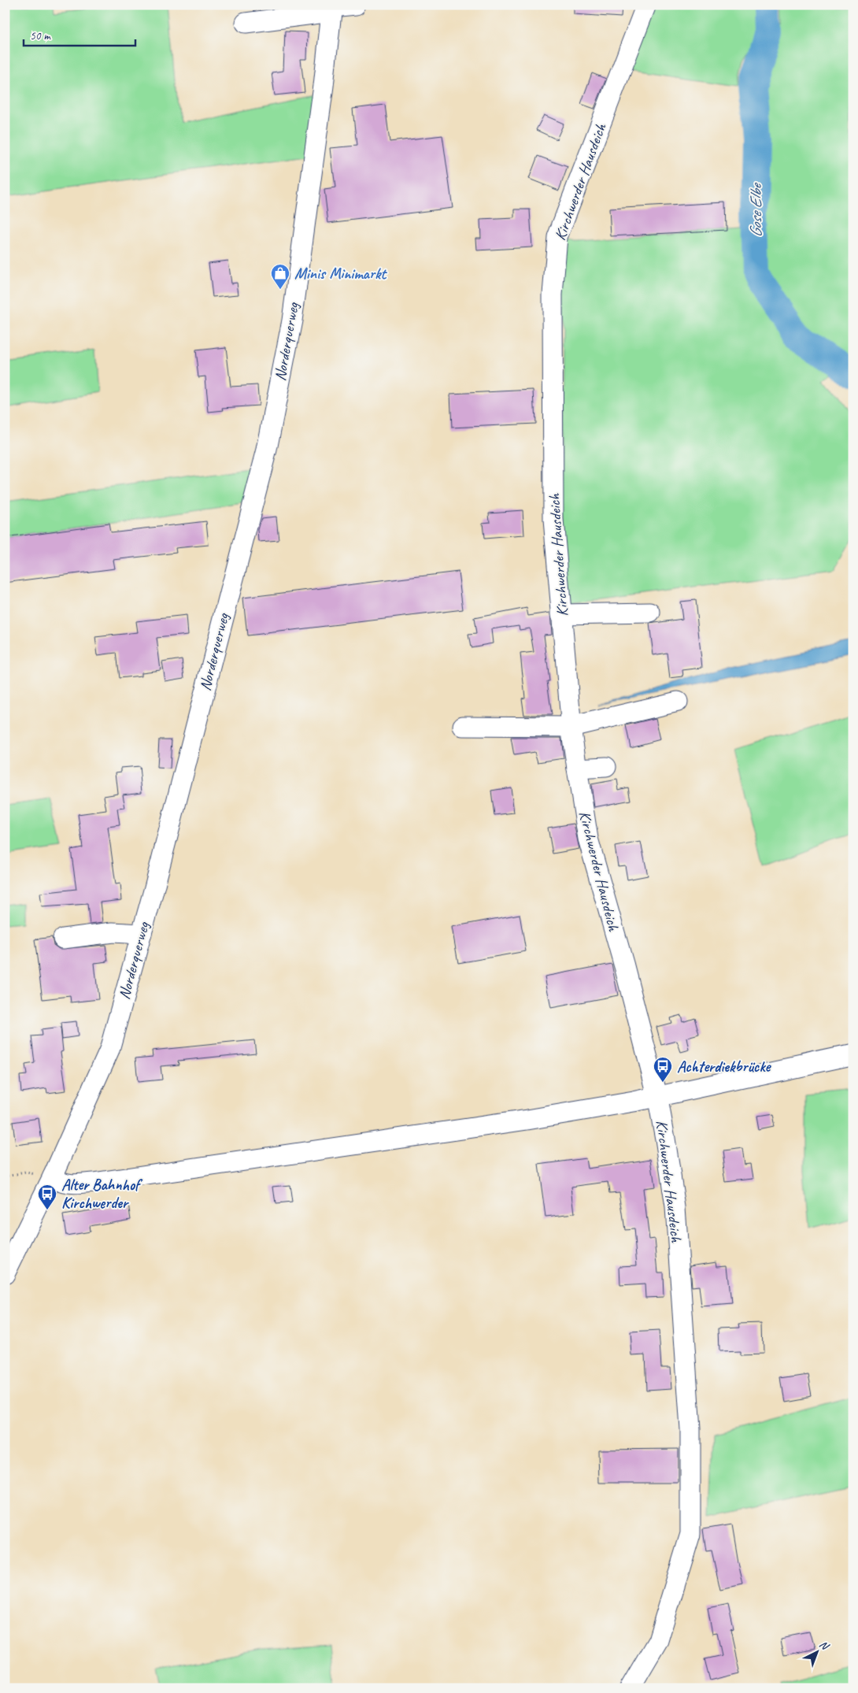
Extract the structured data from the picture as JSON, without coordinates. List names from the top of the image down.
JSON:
{
  "streets": {
    "street": ["Kirchwerder Hausdeich", "Norderquerweg"]
  },
  "water": ["Gose Elbe"],
  "places": {
    "shop": ["Minis Minimarkt"],
    "bus stop": ["Achterdiekbrücke", "Alter Bahnhof Kirchwerder"]
  },
  "scale_bar": "50 m",
  "north": "top right"
}
